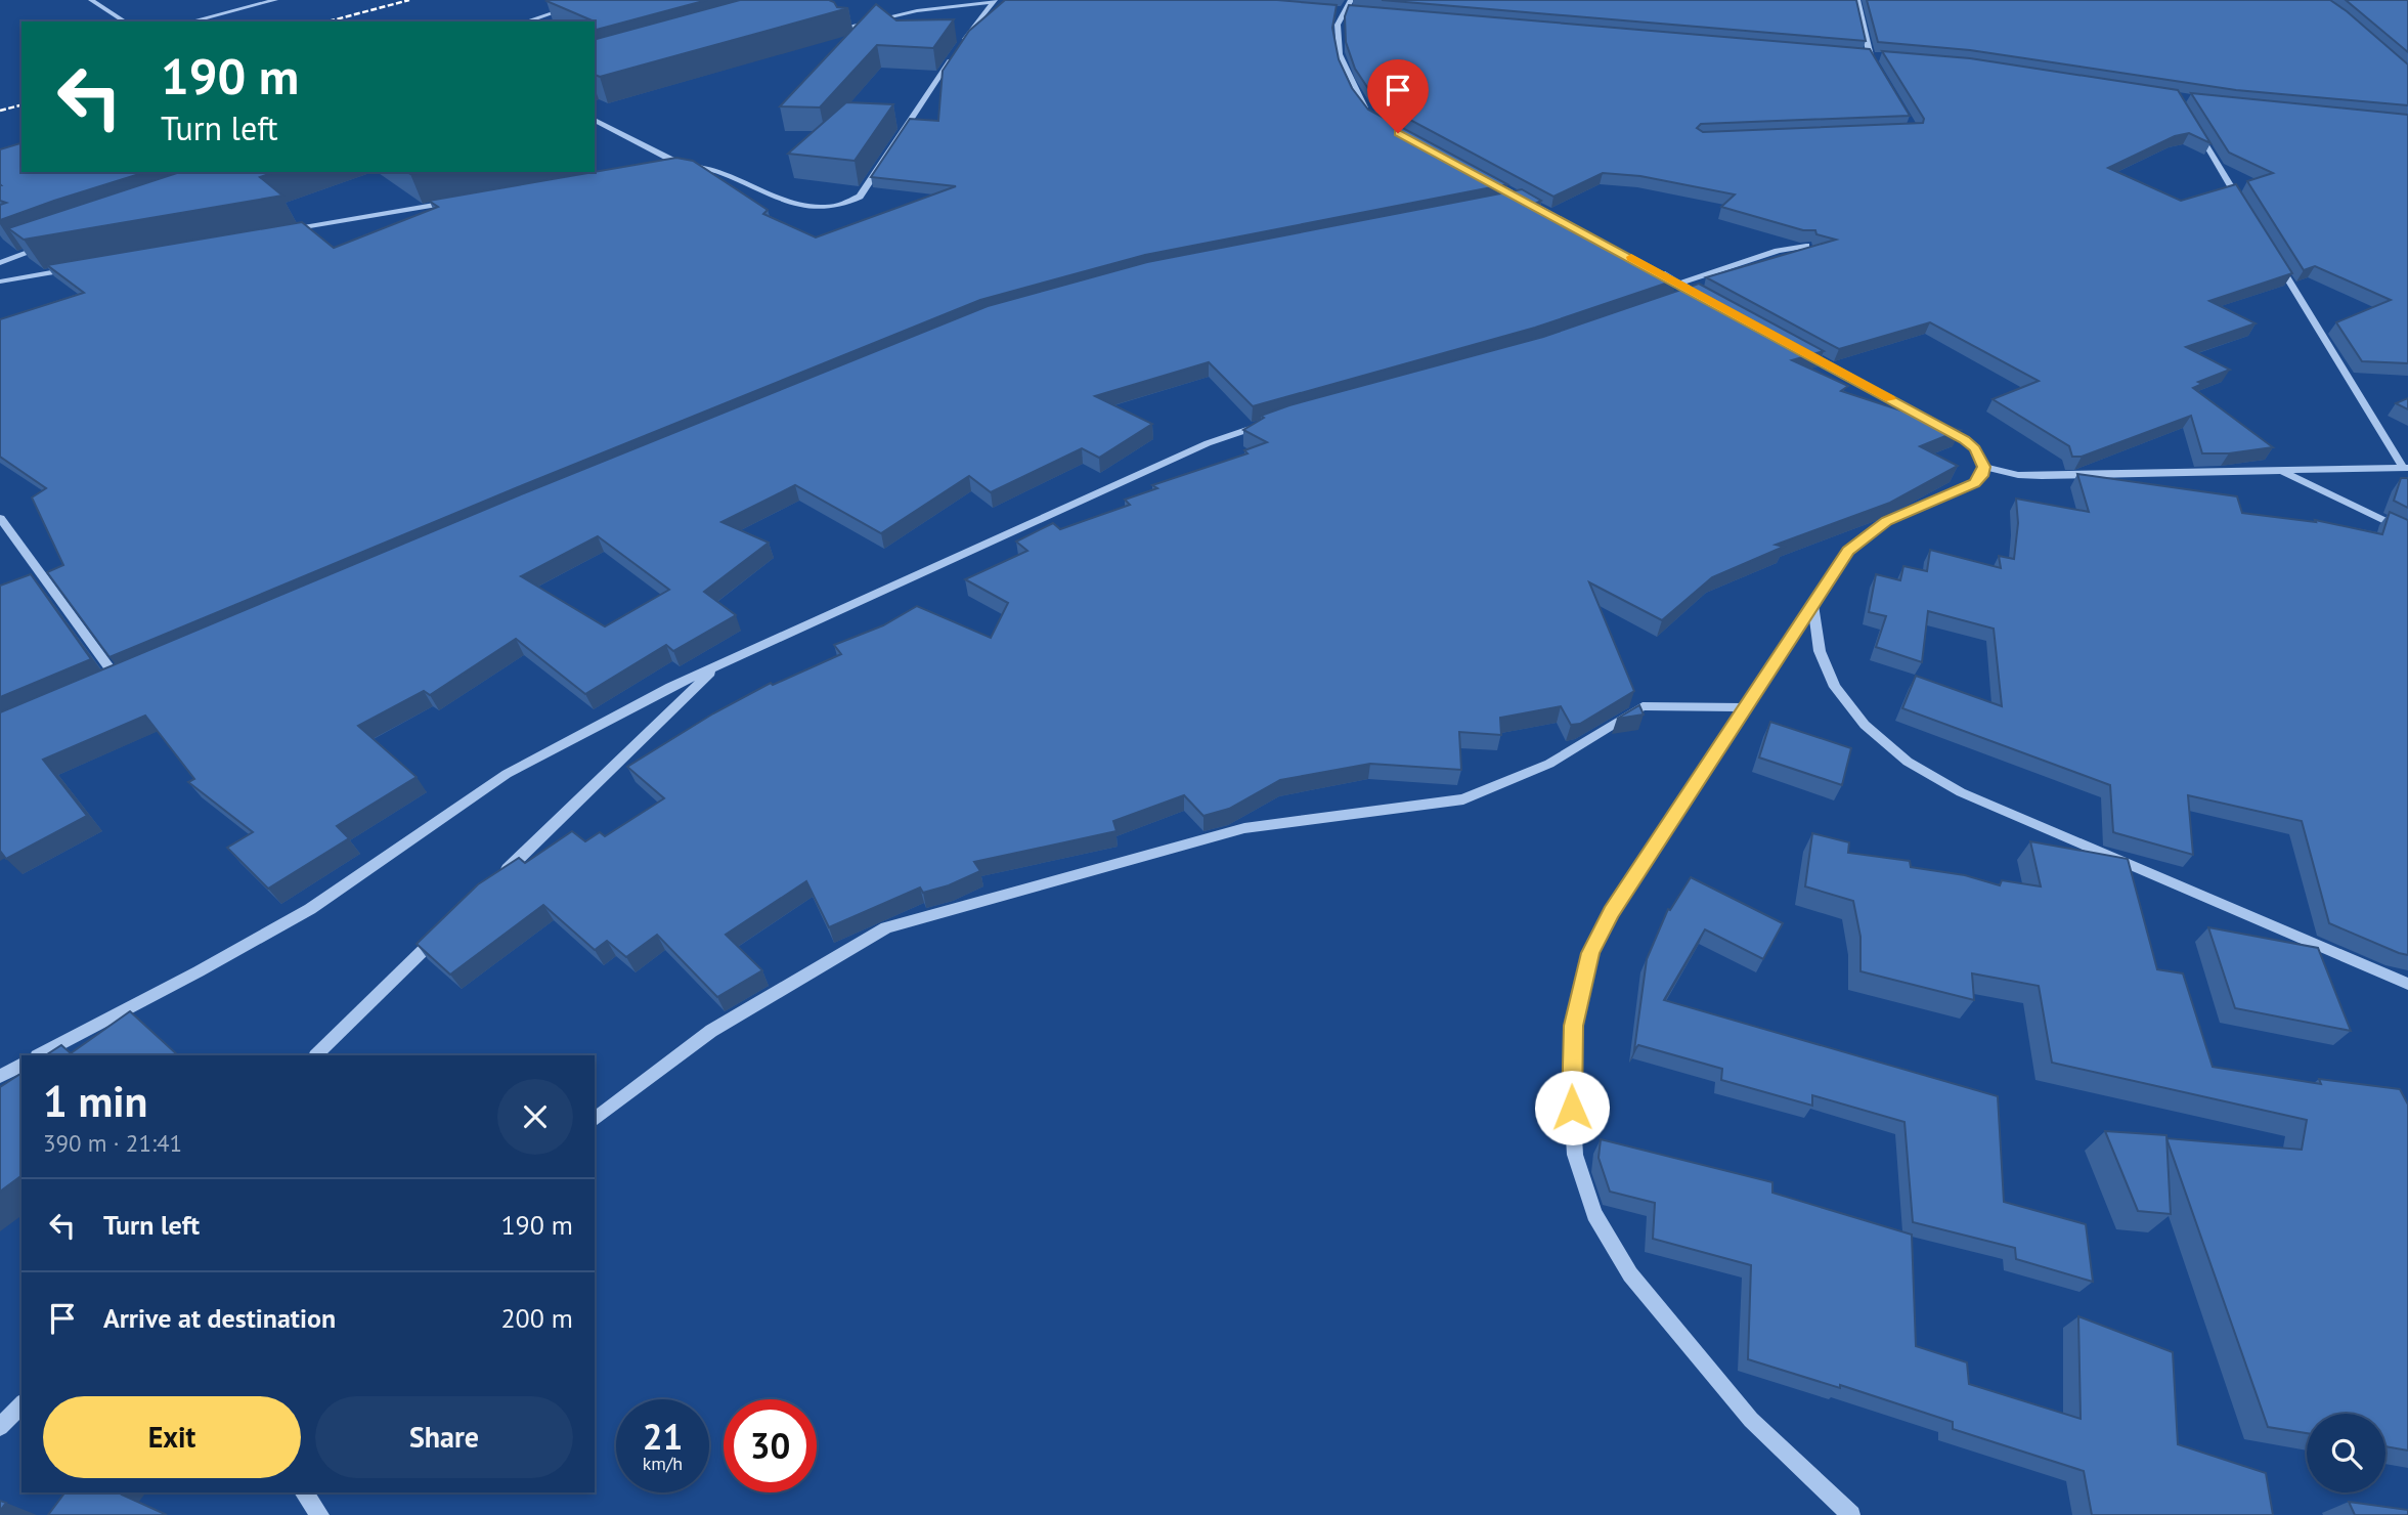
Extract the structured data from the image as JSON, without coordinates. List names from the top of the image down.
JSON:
{
  "page": {
    "turn": ["190 m", "Turn left"],
    "heading": ["1 min", "390 m · 21:41"],
    "list": [
      {
        "name": "Turn left",
        "value": "190 m"
      },
      {
        "name": "Arrive at destination",
        "value": "200 m"
      }
    ],
    "buttons": ["Exit", "Share"],
    "speed": "21 km/h",
    "limit": "30"
  }
}
